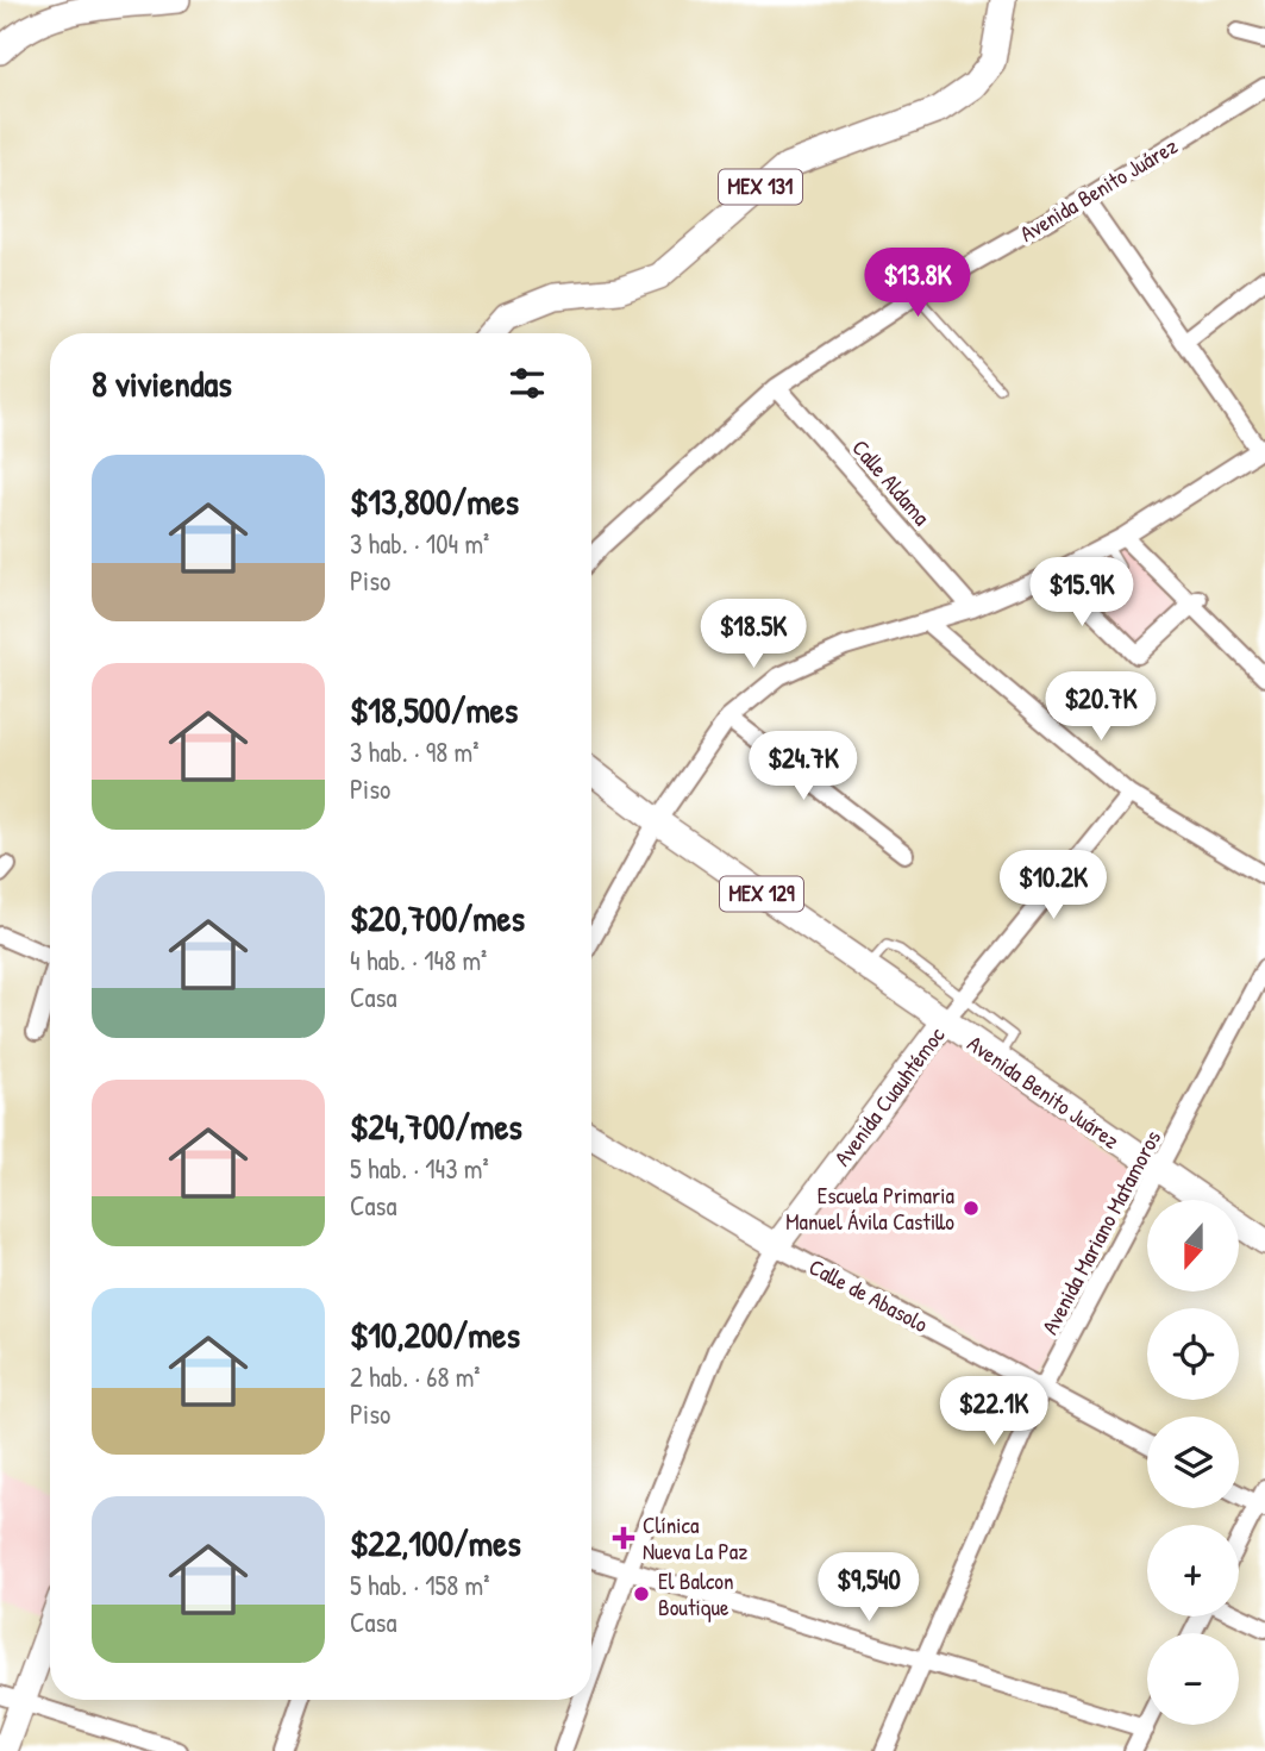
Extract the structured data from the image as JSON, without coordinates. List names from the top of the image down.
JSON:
{
  "streets": {
    "main road": [
      "MEX 131",
      "Avenida Benito Juárez",
      "MEX 129",
      "Avenida Cuauhtémoc",
      "Calle de Abasolo"
    ],
    "street": ["Calle Aldama", "Avenida Mariano Matamoros"]
  },
  "crossings": [
    ["Avenida Benito Juárez", "Calle Aldama"],
    ["Avenida Benito Juárez", "Avenida Cuauhtémoc"],
    ["Avenida Benito Juárez", "Avenida Mariano Matamoros"],
    ["Avenida Cuauhtémoc", "Calle de Abasolo"],
    ["Avenida Mariano Matamoros", "Calle de Abasolo"]
  ],
  "places": {
    "other": ["Escuela Primaria Manuel Ávila Castillo", "El Balcon Boutique"],
    "health": ["Clínica Nueva La Paz"]
  },
  "north": "bottom",
  "page": {
    "price": [
      "$13.8K",
      "$15.9K",
      "$18.5K",
      "$20.7K",
      "$24.7K",
      "$10.2K",
      "$22.1K",
      "$9,540"
    ],
    "heading": "8 viviendas",
    "list": [
      {
        "name": "$13,800/mes",
        "note": "3 hab. · 104 m² · Piso"
      },
      {
        "name": "$18,500/mes",
        "note": "3 hab. · 98 m² · Piso"
      },
      {
        "name": "$20,700/mes",
        "note": "4 hab. · 148 m² · Casa"
      },
      {
        "name": "$24,700/mes",
        "note": "5 hab. · 143 m² · Casa"
      },
      {
        "name": "$10,200/mes",
        "note": "2 hab. · 68 m² · Piso"
      },
      {
        "name": "$22,100/mes",
        "note": "5 hab. · 158 m² · Casa"
      }
    ],
    "map_buttons": ["+", "−"]
  }
}
